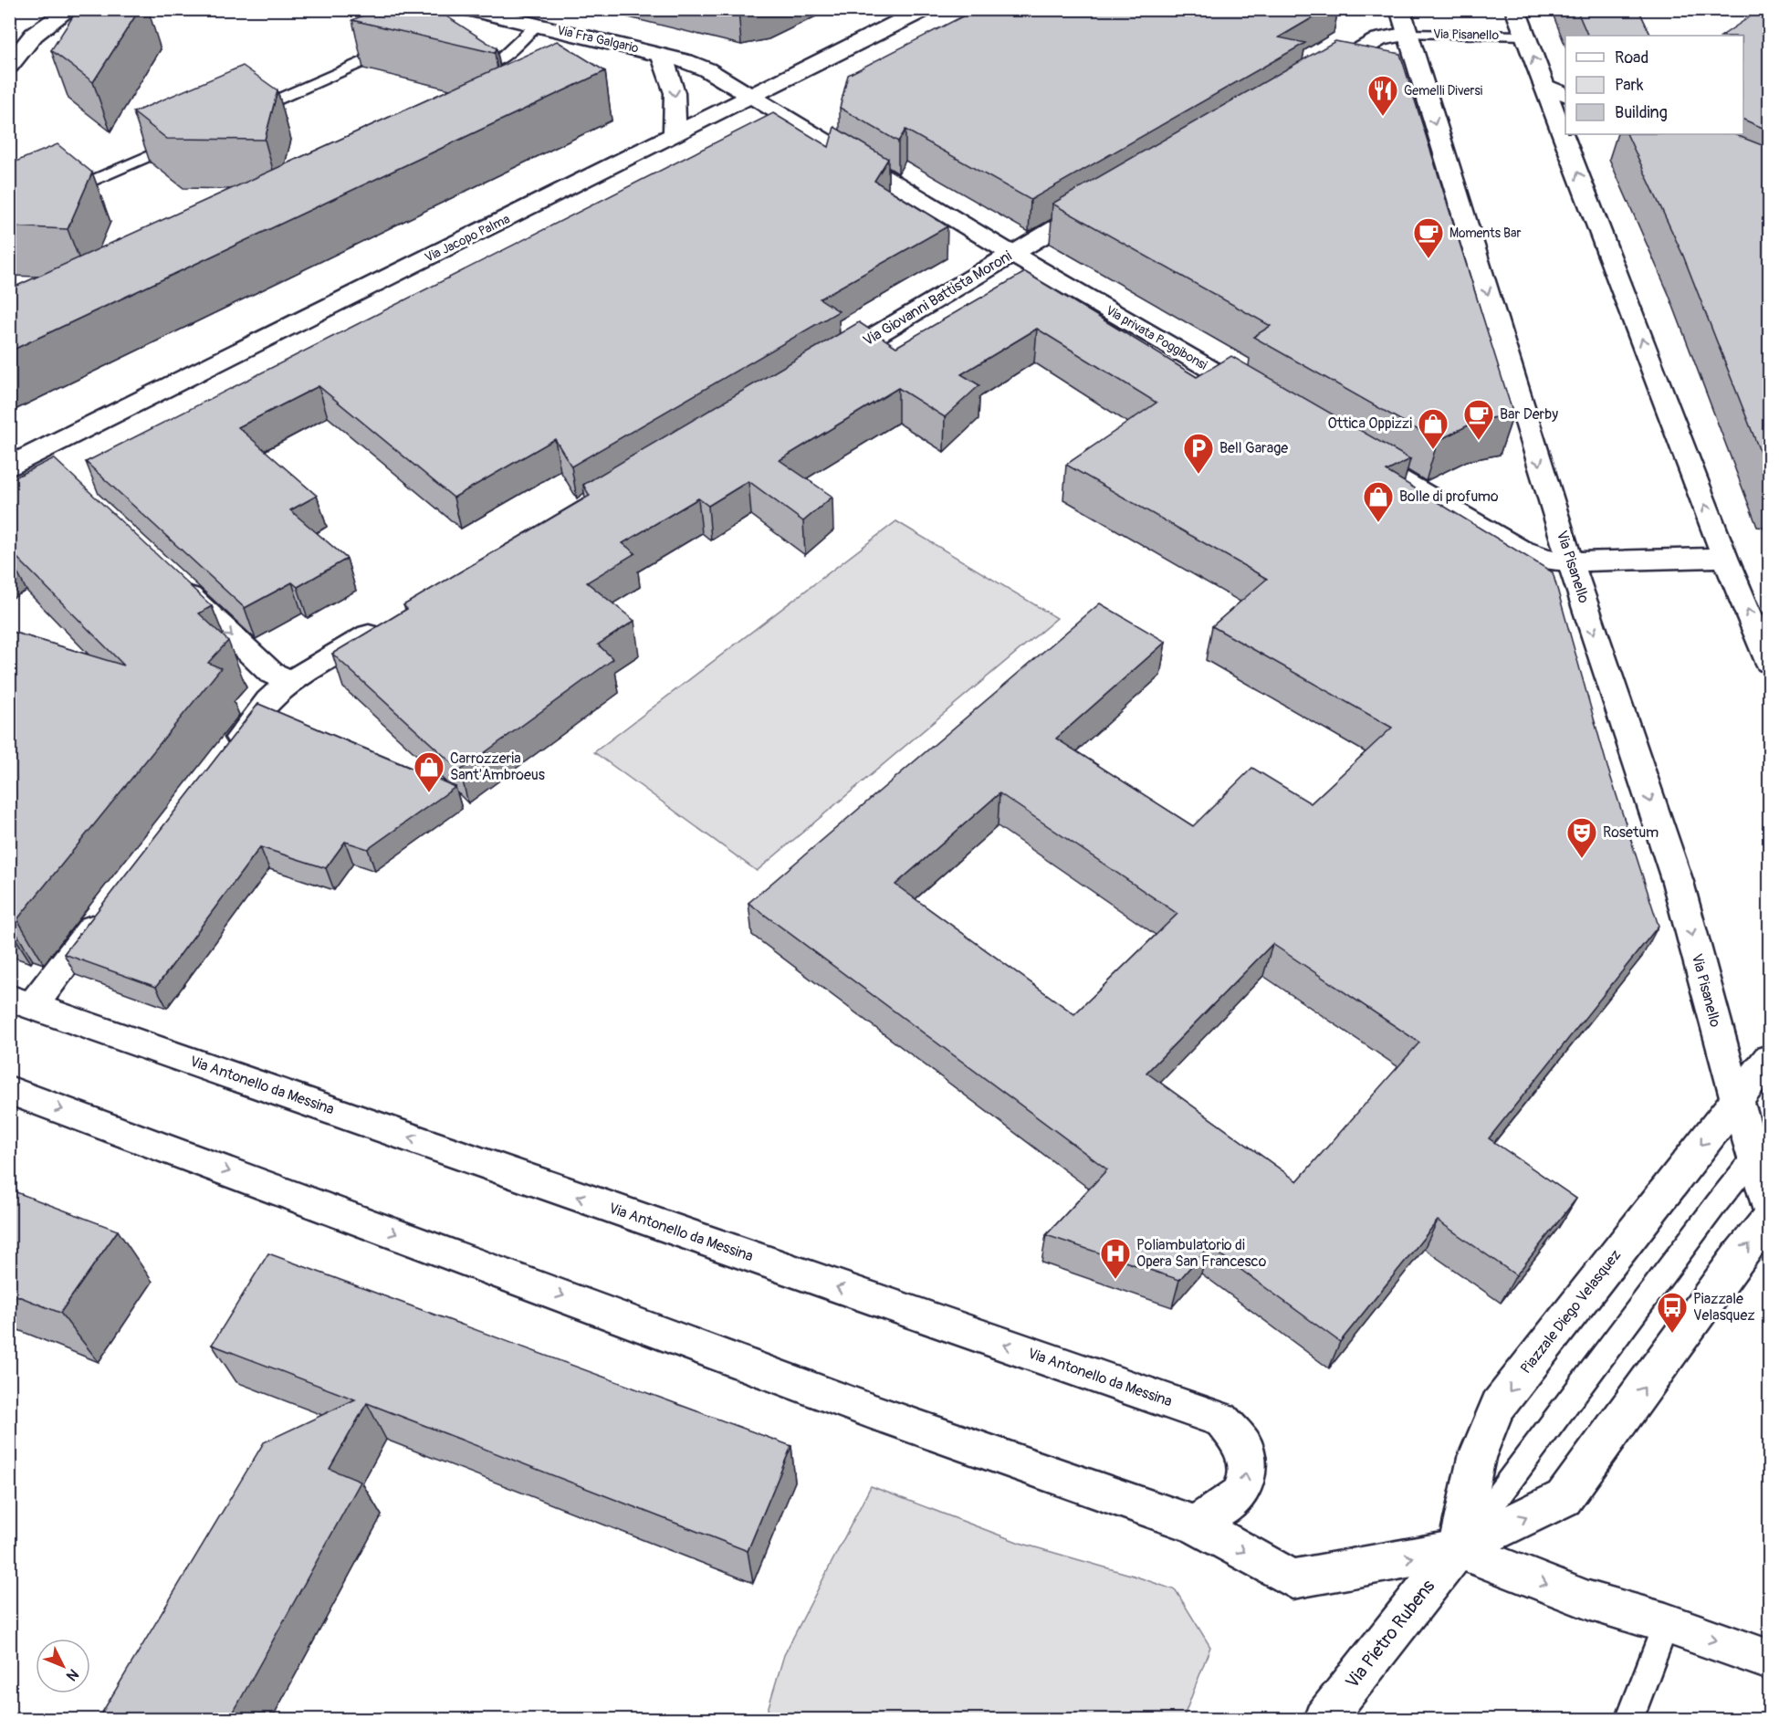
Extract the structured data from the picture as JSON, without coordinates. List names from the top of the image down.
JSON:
{
  "streets": {
    "street": [
      "Via Pisanello",
      "Via Fra Galgario",
      "Via Jacopo Palma",
      "Via Giovanni Battista Moroni",
      "Via privata Poggibonsi",
      "Via Antonello da Messina",
      "Piazzale Diego Velasquez",
      "Via Pietro Rubens"
    ]
  },
  "crossings": [
    ["Via Pisanello", "Piazzale Diego Velasquez"],
    ["Via Fra Galgario", "Via Jacopo Palma"],
    ["Via Fra Galgario", "Via privata Poggibonsi"],
    ["Via Jacopo Palma", "Via privata Poggibonsi"],
    ["Via Giovanni Battista Moroni", "Via privata Poggibonsi"],
    ["Piazzale Diego Velasquez", "Via Pietro Rubens"]
  ],
  "places": {
    "restaurant": ["Gemelli Diversi"],
    "cafe": ["Moments Bar", "Bar Derby"],
    "shop": ["Ottica Oppizzi", "Bolle di profumo", "Carrozzeria Sant'Ambroeus"],
    "parking": ["Bell Garage"],
    "theatre": ["Rosetum"],
    "hospital": ["Poliambulatorio di Opera San Francesco"],
    "bus stop": ["Piazzale Velasquez"]
  },
  "legend": ["Road", "Park", "Building"],
  "north": "bottom right"
}
